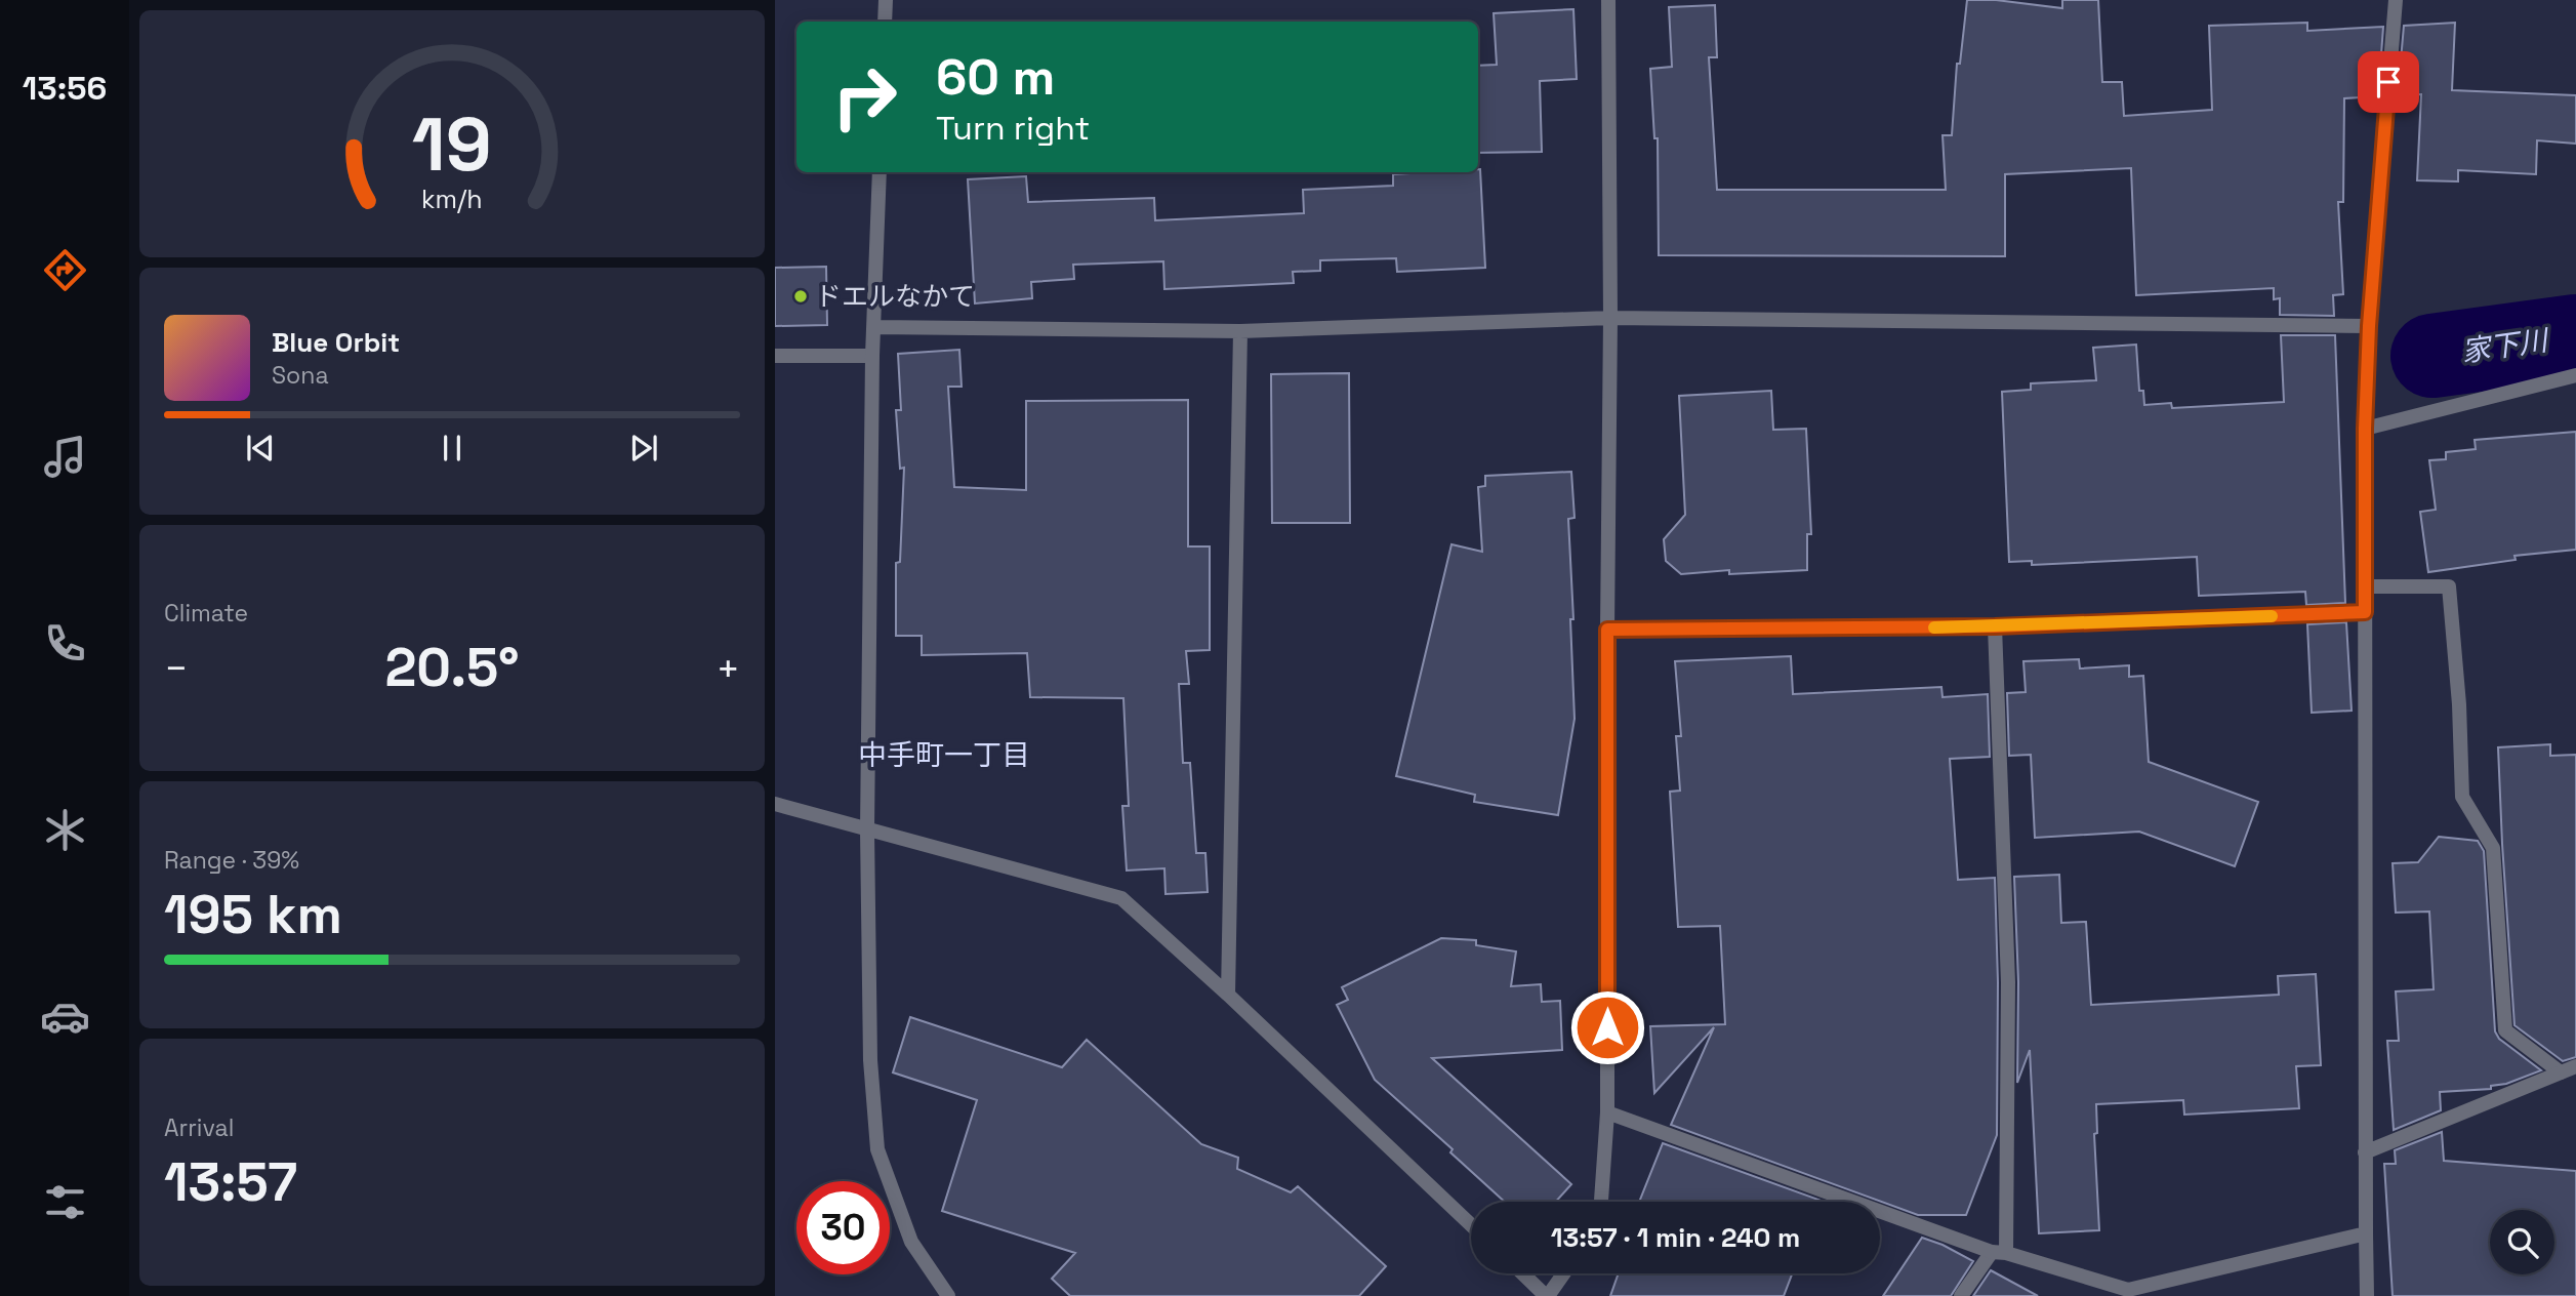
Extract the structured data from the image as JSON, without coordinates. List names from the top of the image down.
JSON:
{
  "districts": ["中手町一丁目"],
  "water": ["家下川"],
  "places": ["ドエルなかて"],
  "page": {
    "tabs": "13:56",
    "turn": ["60 m", "Turn right"],
    "song": ["Blue Orbit", "Sona"],
    "tile": [
      "Climate",
      ["Range · 39%", "195 km"],
      ["Arrival", "13:57"]
    ],
    "heat": ["−", "20.5°", "+"],
    "limit": "30",
    "trip": "13:57 · 1 min · 240 m",
    "gauge": ["19", "km/h"]
  }
}
